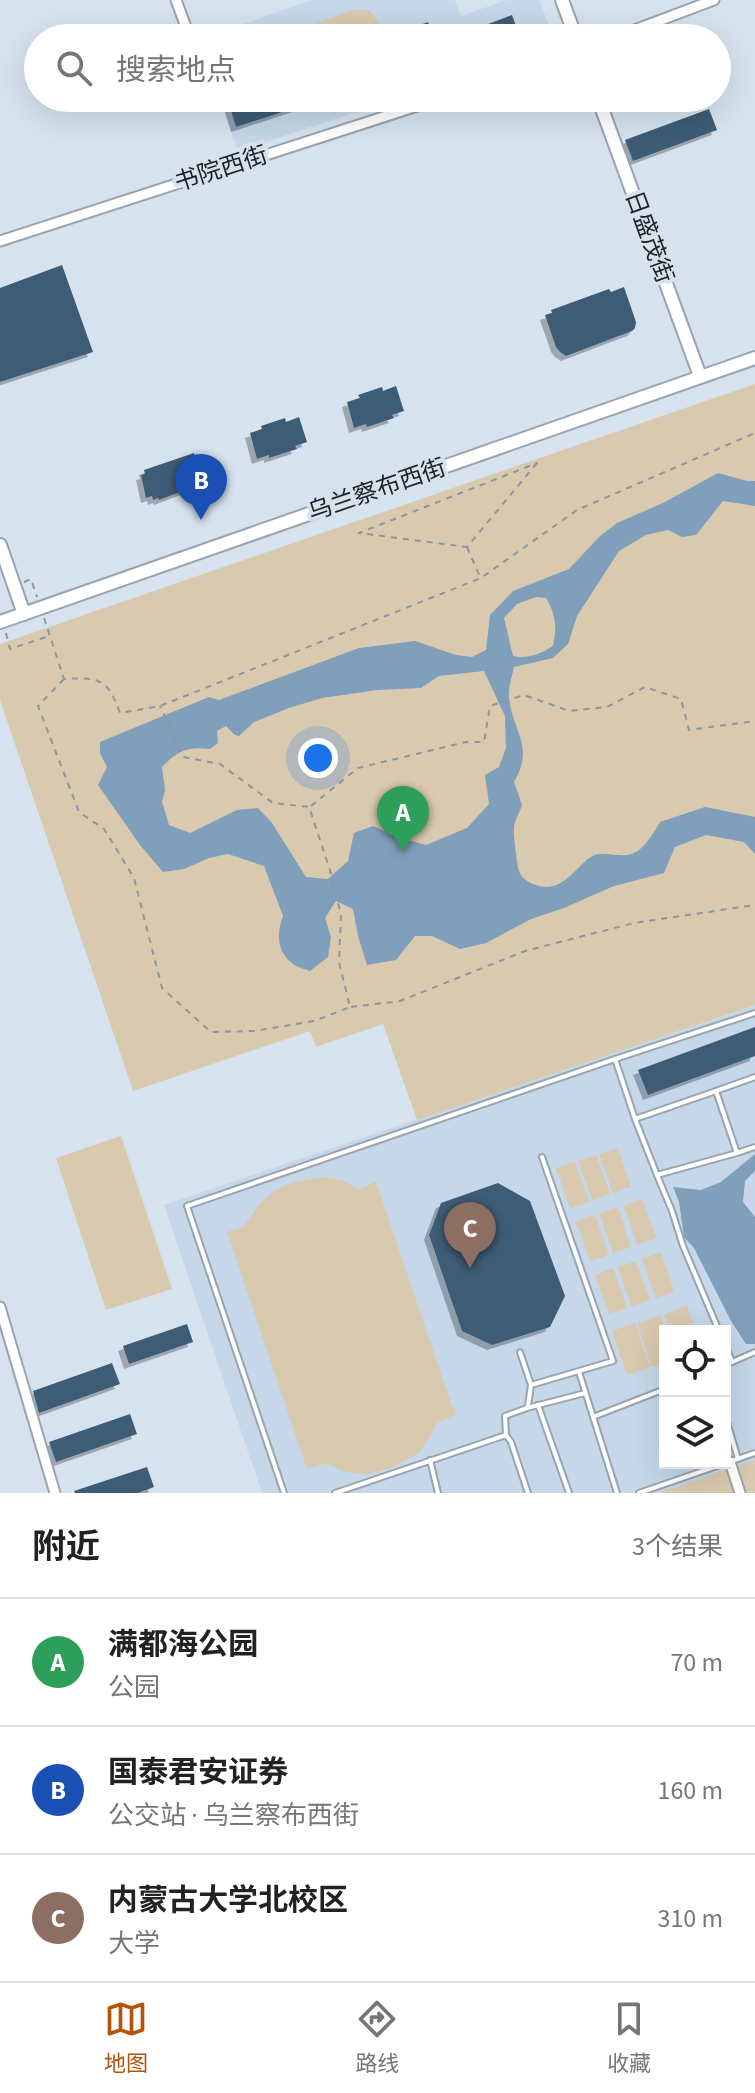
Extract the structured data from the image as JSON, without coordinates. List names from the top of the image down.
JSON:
{
  "streets": {
    "street": ["书院西街", "日盛茂街", "乌兰察布西街"]
  },
  "crossings": [
    ["日盛茂街", "乌兰察布西街"]
  ],
  "page": {
    "search": "搜索地点",
    "pins": ["B", "A", "C"],
    "heading": ["附近", "3个结果"],
    "list": [
      {
        "mark": "A",
        "name": "满都海公园",
        "note": "公园",
        "value": "70 m"
      },
      {
        "mark": "B",
        "name": "国泰君安证券",
        "note": "公交站 · 乌兰察布西街",
        "value": "160 m"
      },
      {
        "mark": "C",
        "name": "内蒙古大学北校区",
        "note": "大学",
        "value": "310 m"
      }
    ],
    "nav": ["地图", "路线", "收藏"]
  }
}
